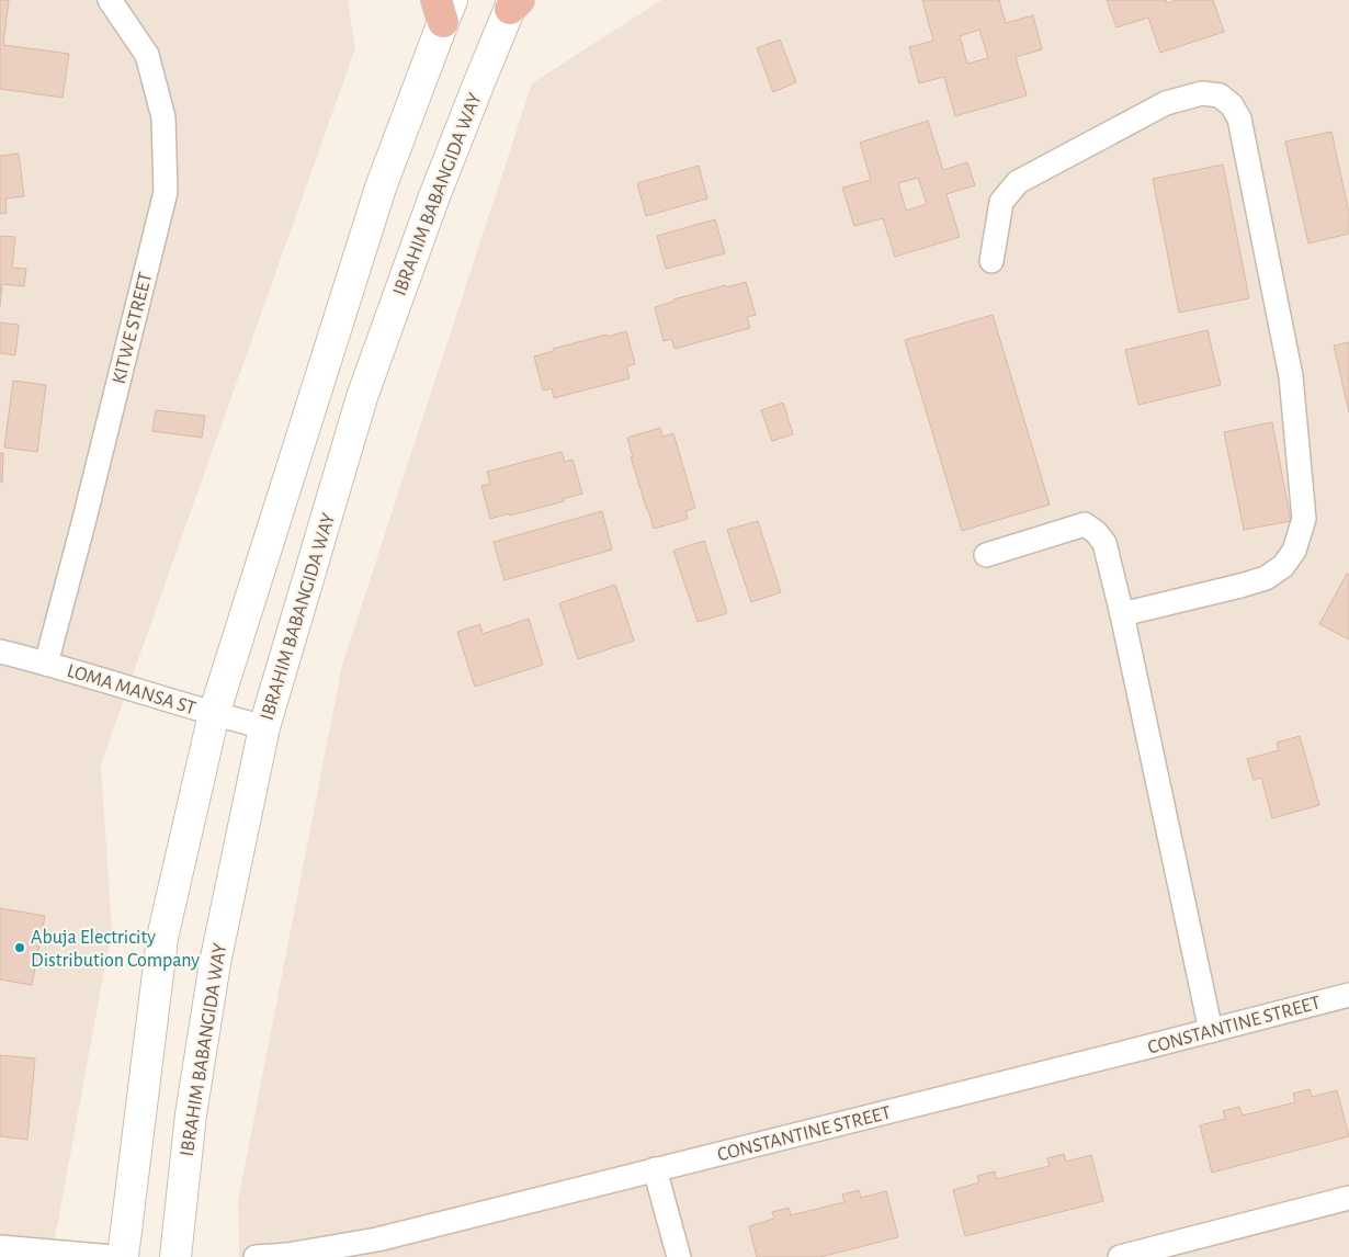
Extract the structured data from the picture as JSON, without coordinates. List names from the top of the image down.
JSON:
{
  "streets": {
    "main road": ["IBRAHIM BABANGIDA WAY"],
    "street": ["KITWE STREET", "LOMA MANSA ST", "CONSTANTINE STREET"]
  },
  "crossings": [
    ["IBRAHIM BABANGIDA WAY", "LOMA MANSA ST"],
    ["KITWE STREET", "LOMA MANSA ST"]
  ],
  "places": ["Abuja Electricity Distribution Company"]
}
